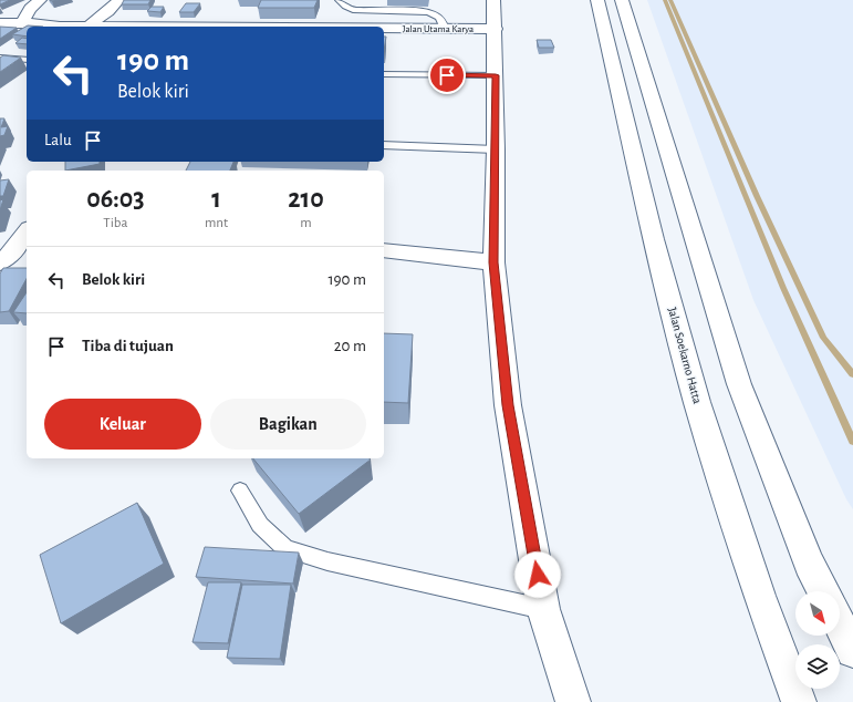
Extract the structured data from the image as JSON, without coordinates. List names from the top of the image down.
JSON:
{
  "streets": {
    "main road": ["Jalan Utama Karya", "Jalan Soekarno Hatta"]
  },
  "north": "bottom right",
  "page": {
    "turn": ["190 m", "Belok kiri"],
    "then": "Lalu",
    "eta": [
      "06:03",
      "Tiba",
      "1",
      "mnt",
      "210",
      "m"
    ],
    "list": [
      {
        "name": "Belok kiri",
        "value": "190 m"
      },
      {
        "name": "Tiba di tujuan",
        "value": "20 m"
      }
    ],
    "buttons": ["Keluar", "Bagikan"]
  }
}
